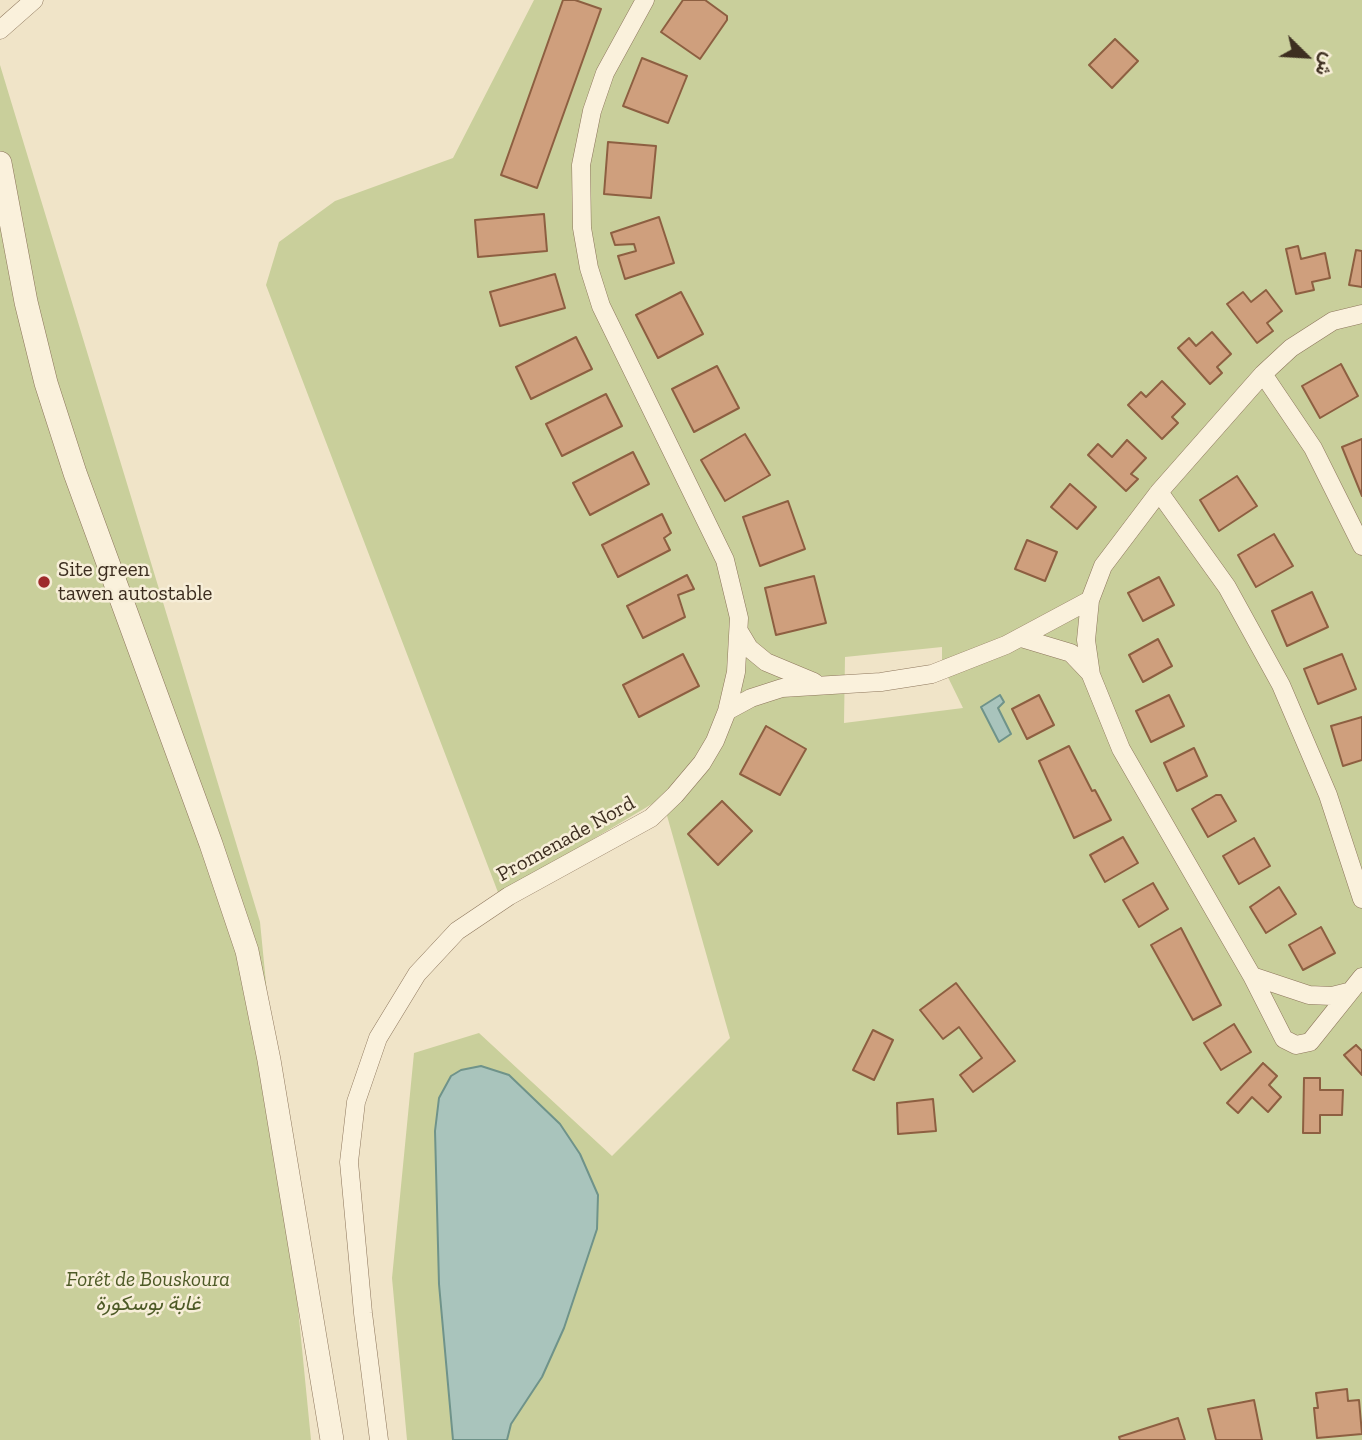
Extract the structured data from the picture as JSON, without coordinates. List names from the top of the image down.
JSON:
{
  "streets": {
    "street": ["Promenade Nord"]
  },
  "parks": ["Forêt de Bouskoura غابة بوسكورة"],
  "places": ["Site green tawen autostable"],
  "north": "bottom right"
}
